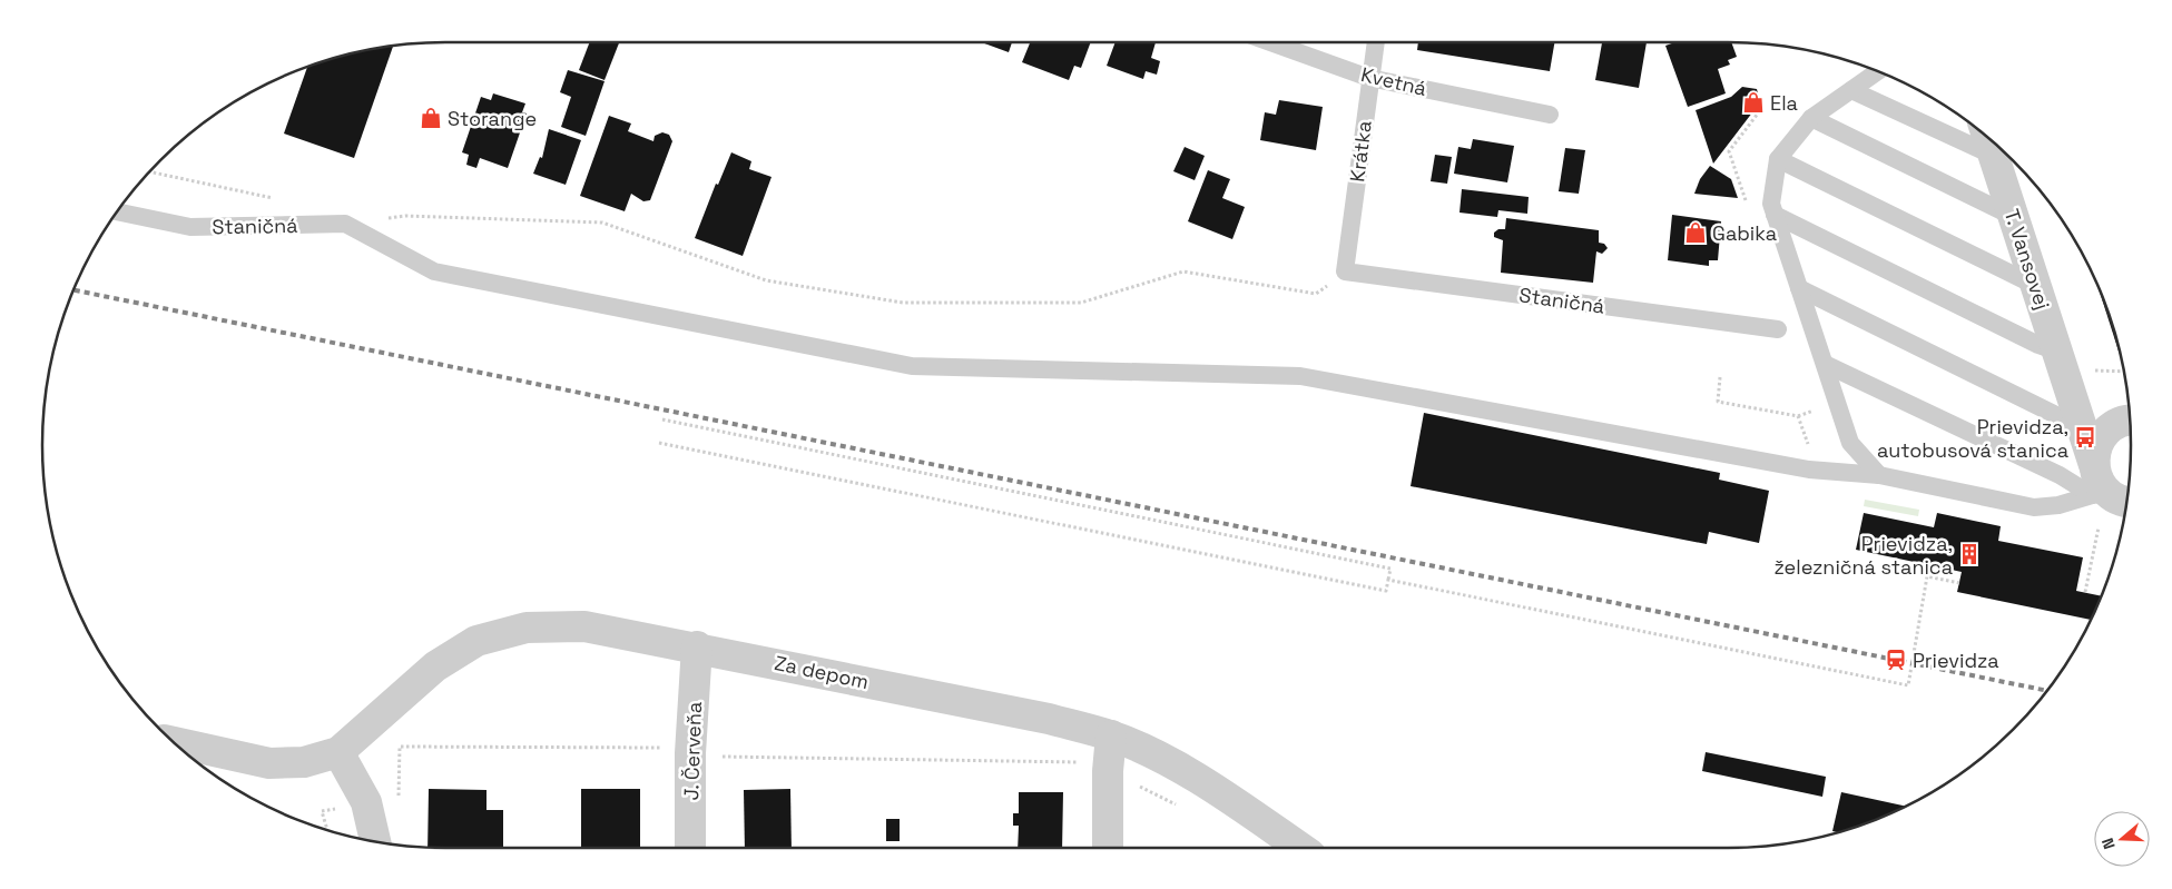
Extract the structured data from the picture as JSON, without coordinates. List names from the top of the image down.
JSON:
{
  "streets": {
    "street": ["T. Vansovej", "Za depom", "J. Červeňa"],
    "lane": ["Kvetná", "Krátka", "Staničná"]
  },
  "crossings": [
    ["Kvetná", "Krátka"],
    ["Krátka", "Staničná"],
    ["Staničná", "T. Vansovej"],
    ["Za depom", "J. Červeňa"]
  ],
  "places": {
    "shop": ["Ela", "Storange", "Gabika"],
    "bus stop": ["Prievidza, autobusová stanica"],
    "building": ["Prievidza, železničná stanica"],
    "station": ["Prievidza"]
  },
  "north": "left"
}
